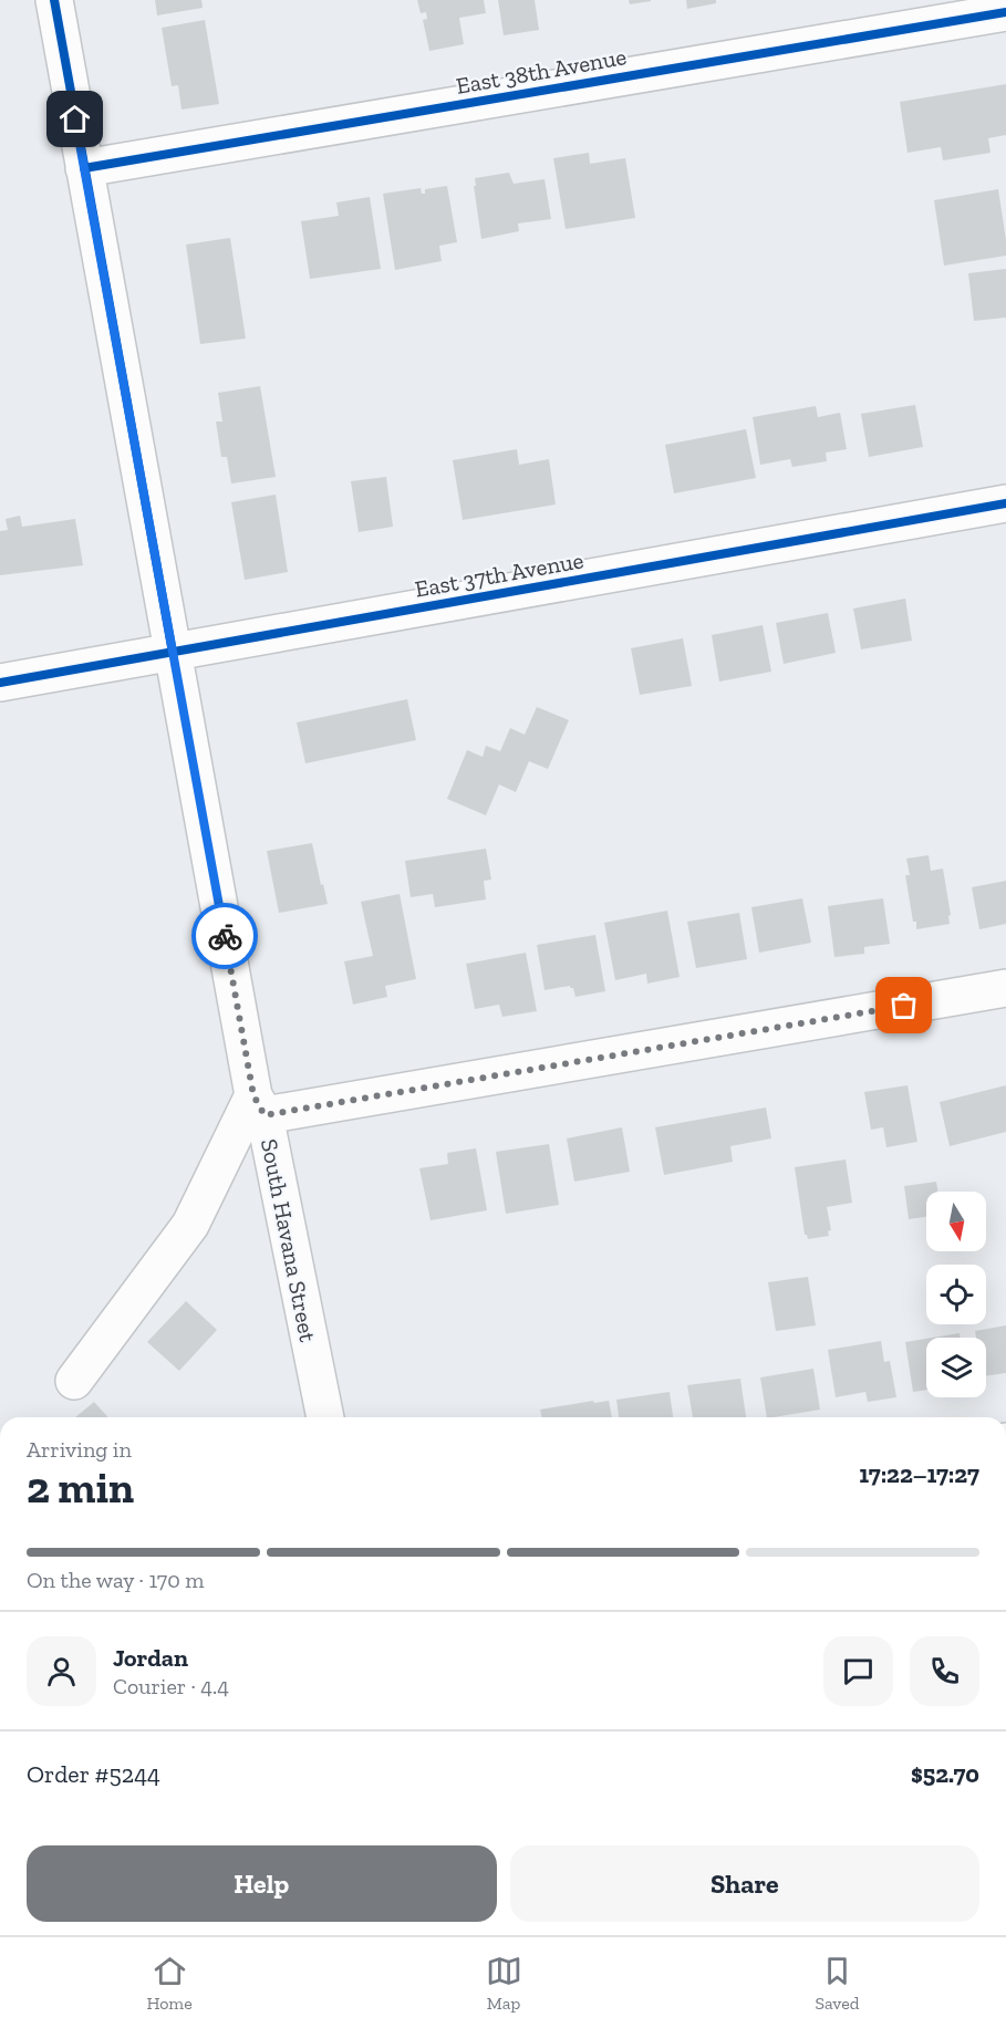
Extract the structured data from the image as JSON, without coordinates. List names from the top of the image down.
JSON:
{
  "streets": {
    "street": ["East 38th Avenue", "East 37th Avenue", "South Havana Street"]
  },
  "crossings": [
    ["East 38th Avenue", "South Havana Street"],
    ["East 37th Avenue", "South Havana Street"]
  ],
  "north": "bottom",
  "page": {
    "heading": ["2 min", "Arriving in", "17:22–17:27"],
    "panel": [
      "Jordan",
      "Courier · 4.4",
      "Order #5244",
      "$52.70"
    ],
    "bar": "On the way · 170 m",
    "buttons": ["Help", "Share"],
    "tabs": ["Home", "Map", "Saved"]
  }
}
